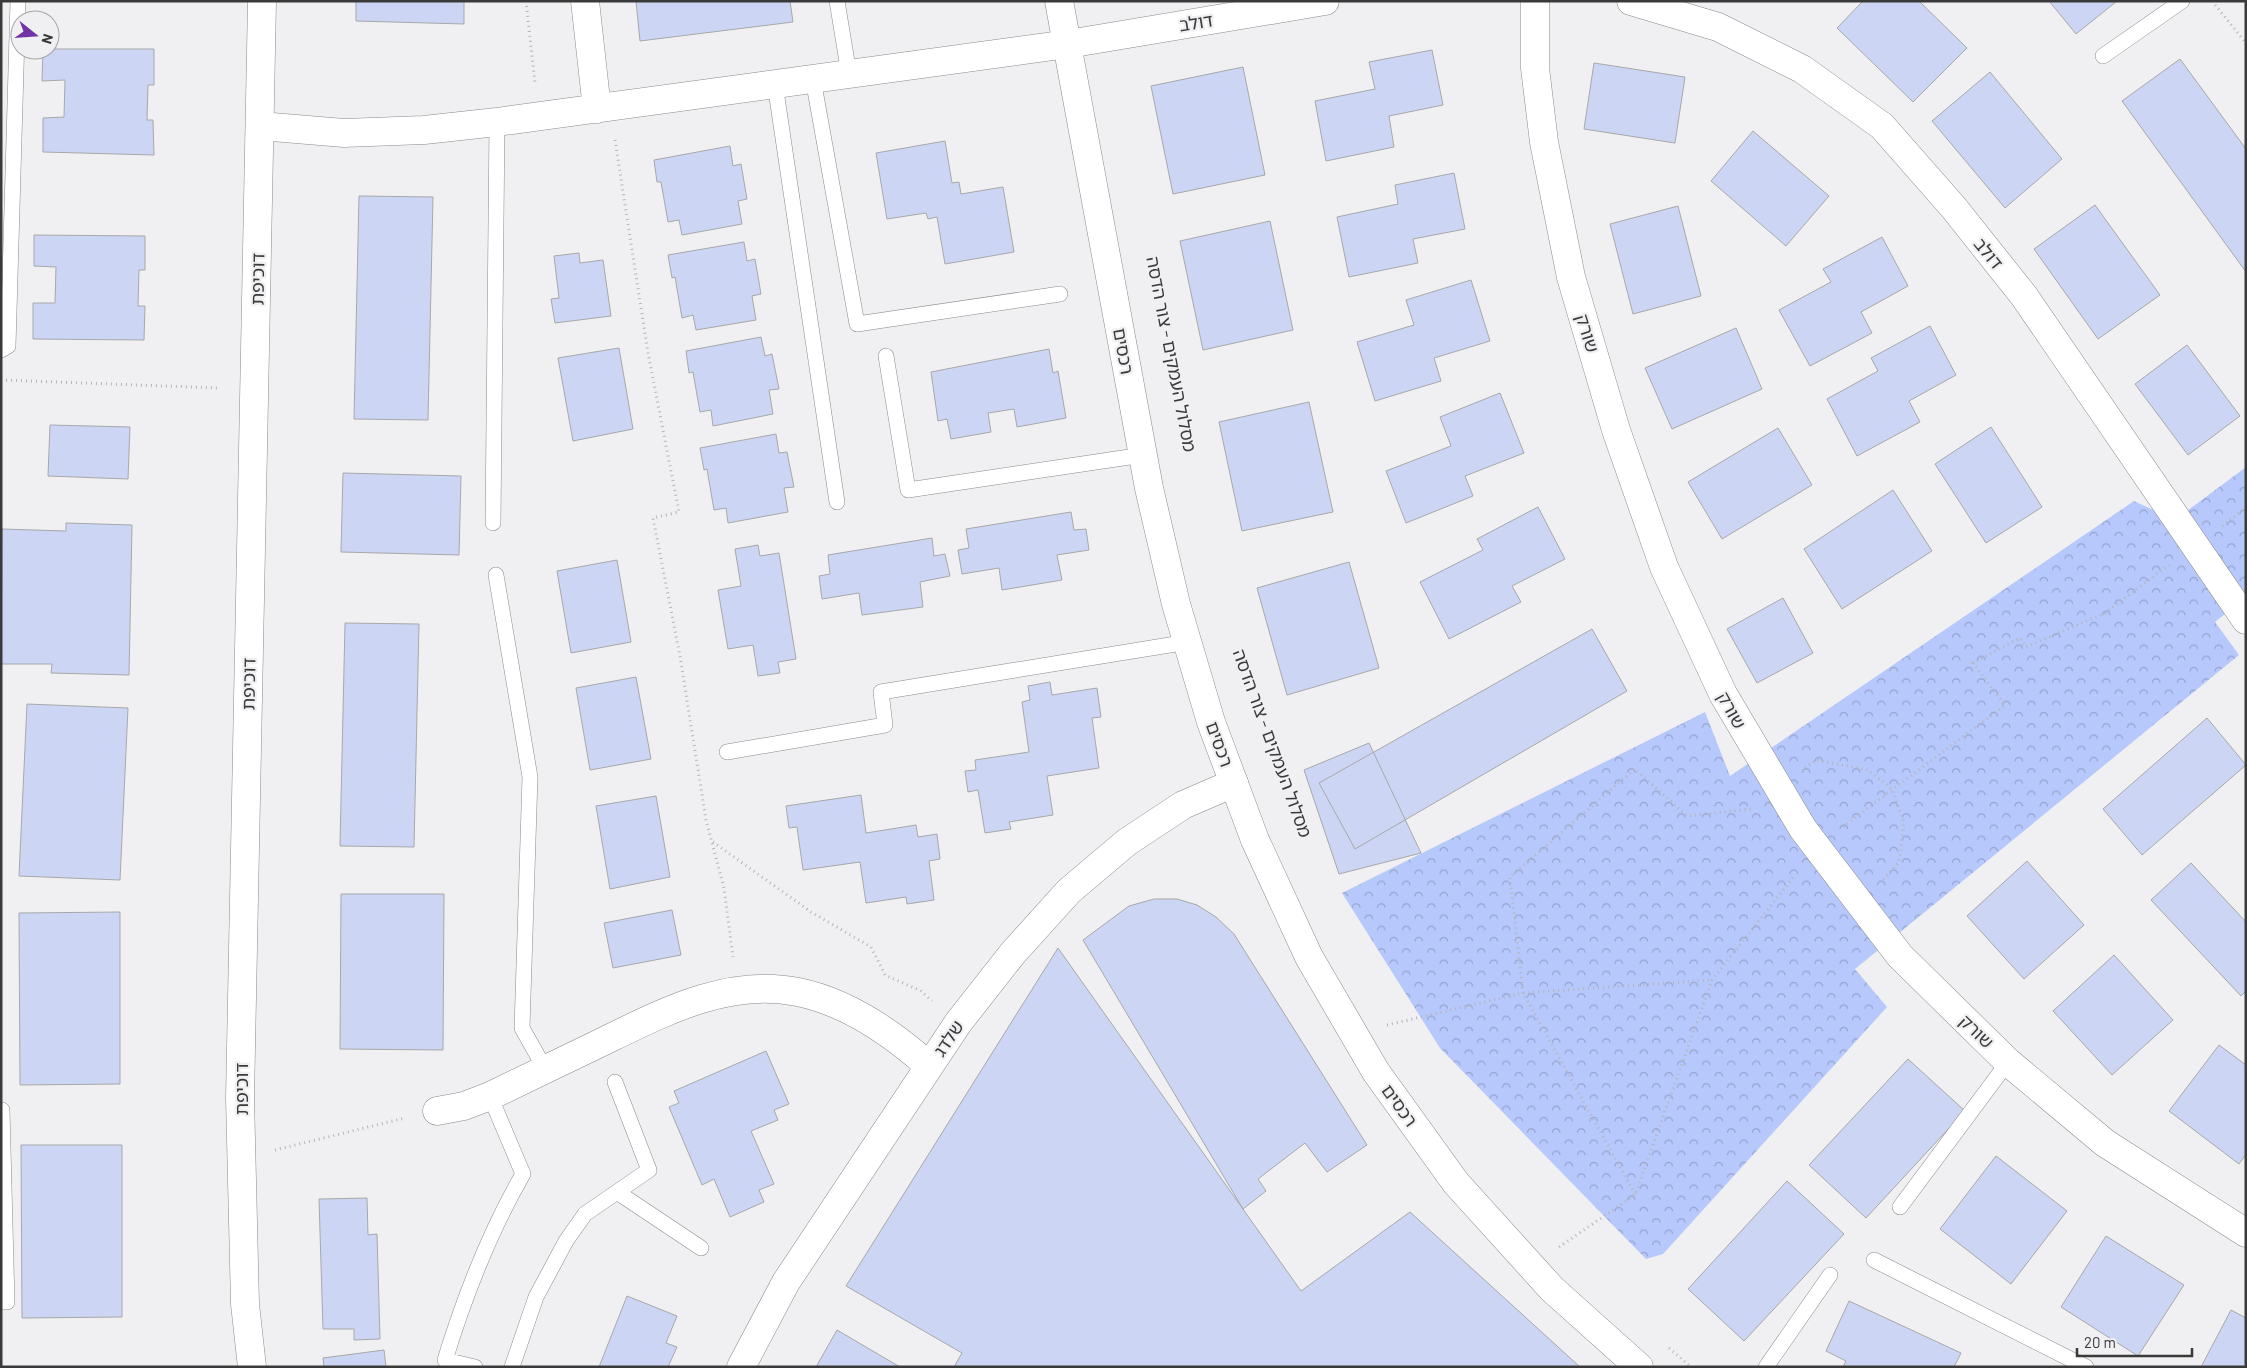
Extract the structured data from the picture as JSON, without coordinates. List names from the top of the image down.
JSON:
{
  "streets": {
    "street": [
      "דולב",
      "דוכיפת",
      "שורק",
      "רכסים",
      "שלדג"
    ]
  },
  "crossings": [
    ["דולב", "דוכיפת"],
    ["דולב", "רכסים"],
    ["רכסים", "שלדג"]
  ],
  "scale_bar": "20 m",
  "north": "right"
}
